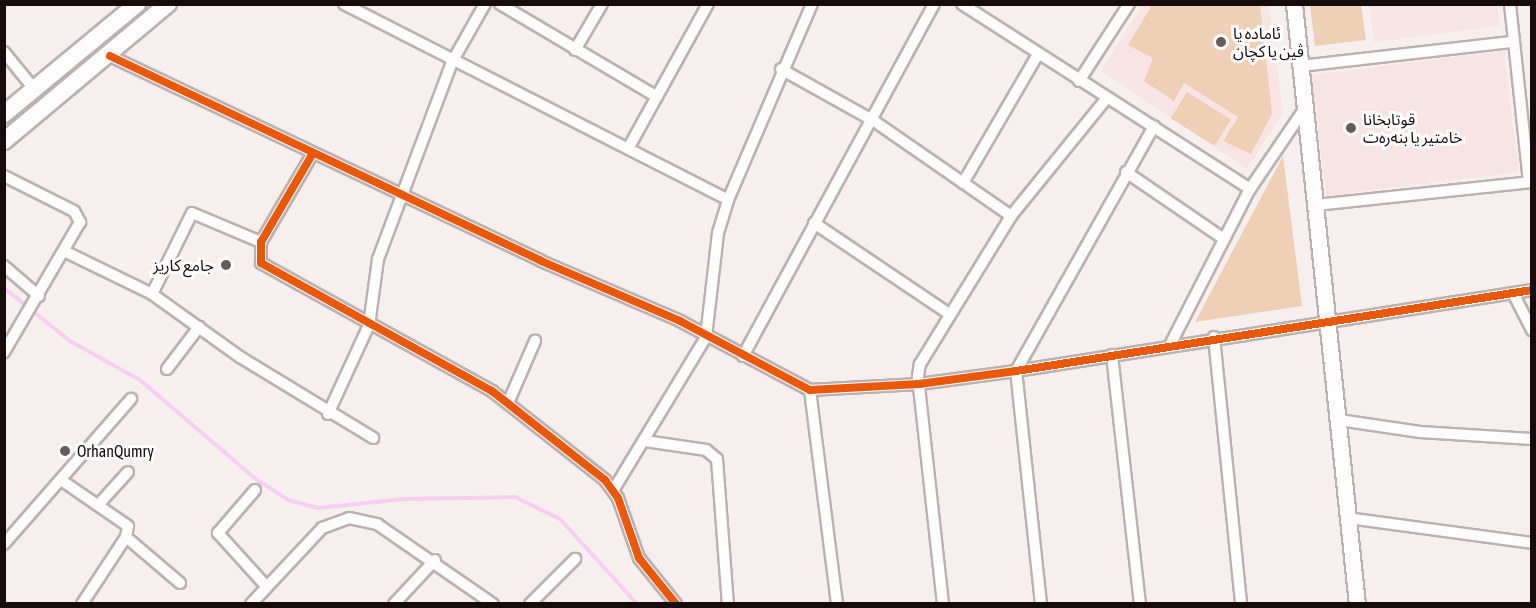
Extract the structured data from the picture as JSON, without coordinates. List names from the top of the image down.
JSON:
{
  "places": [
    "ئاماده یا ڤین یا کچان",
    "قوتابخانا خامتیر یا بنەرەت",
    "جامع كاريز",
    "OrhanQumry"
  ]
}
